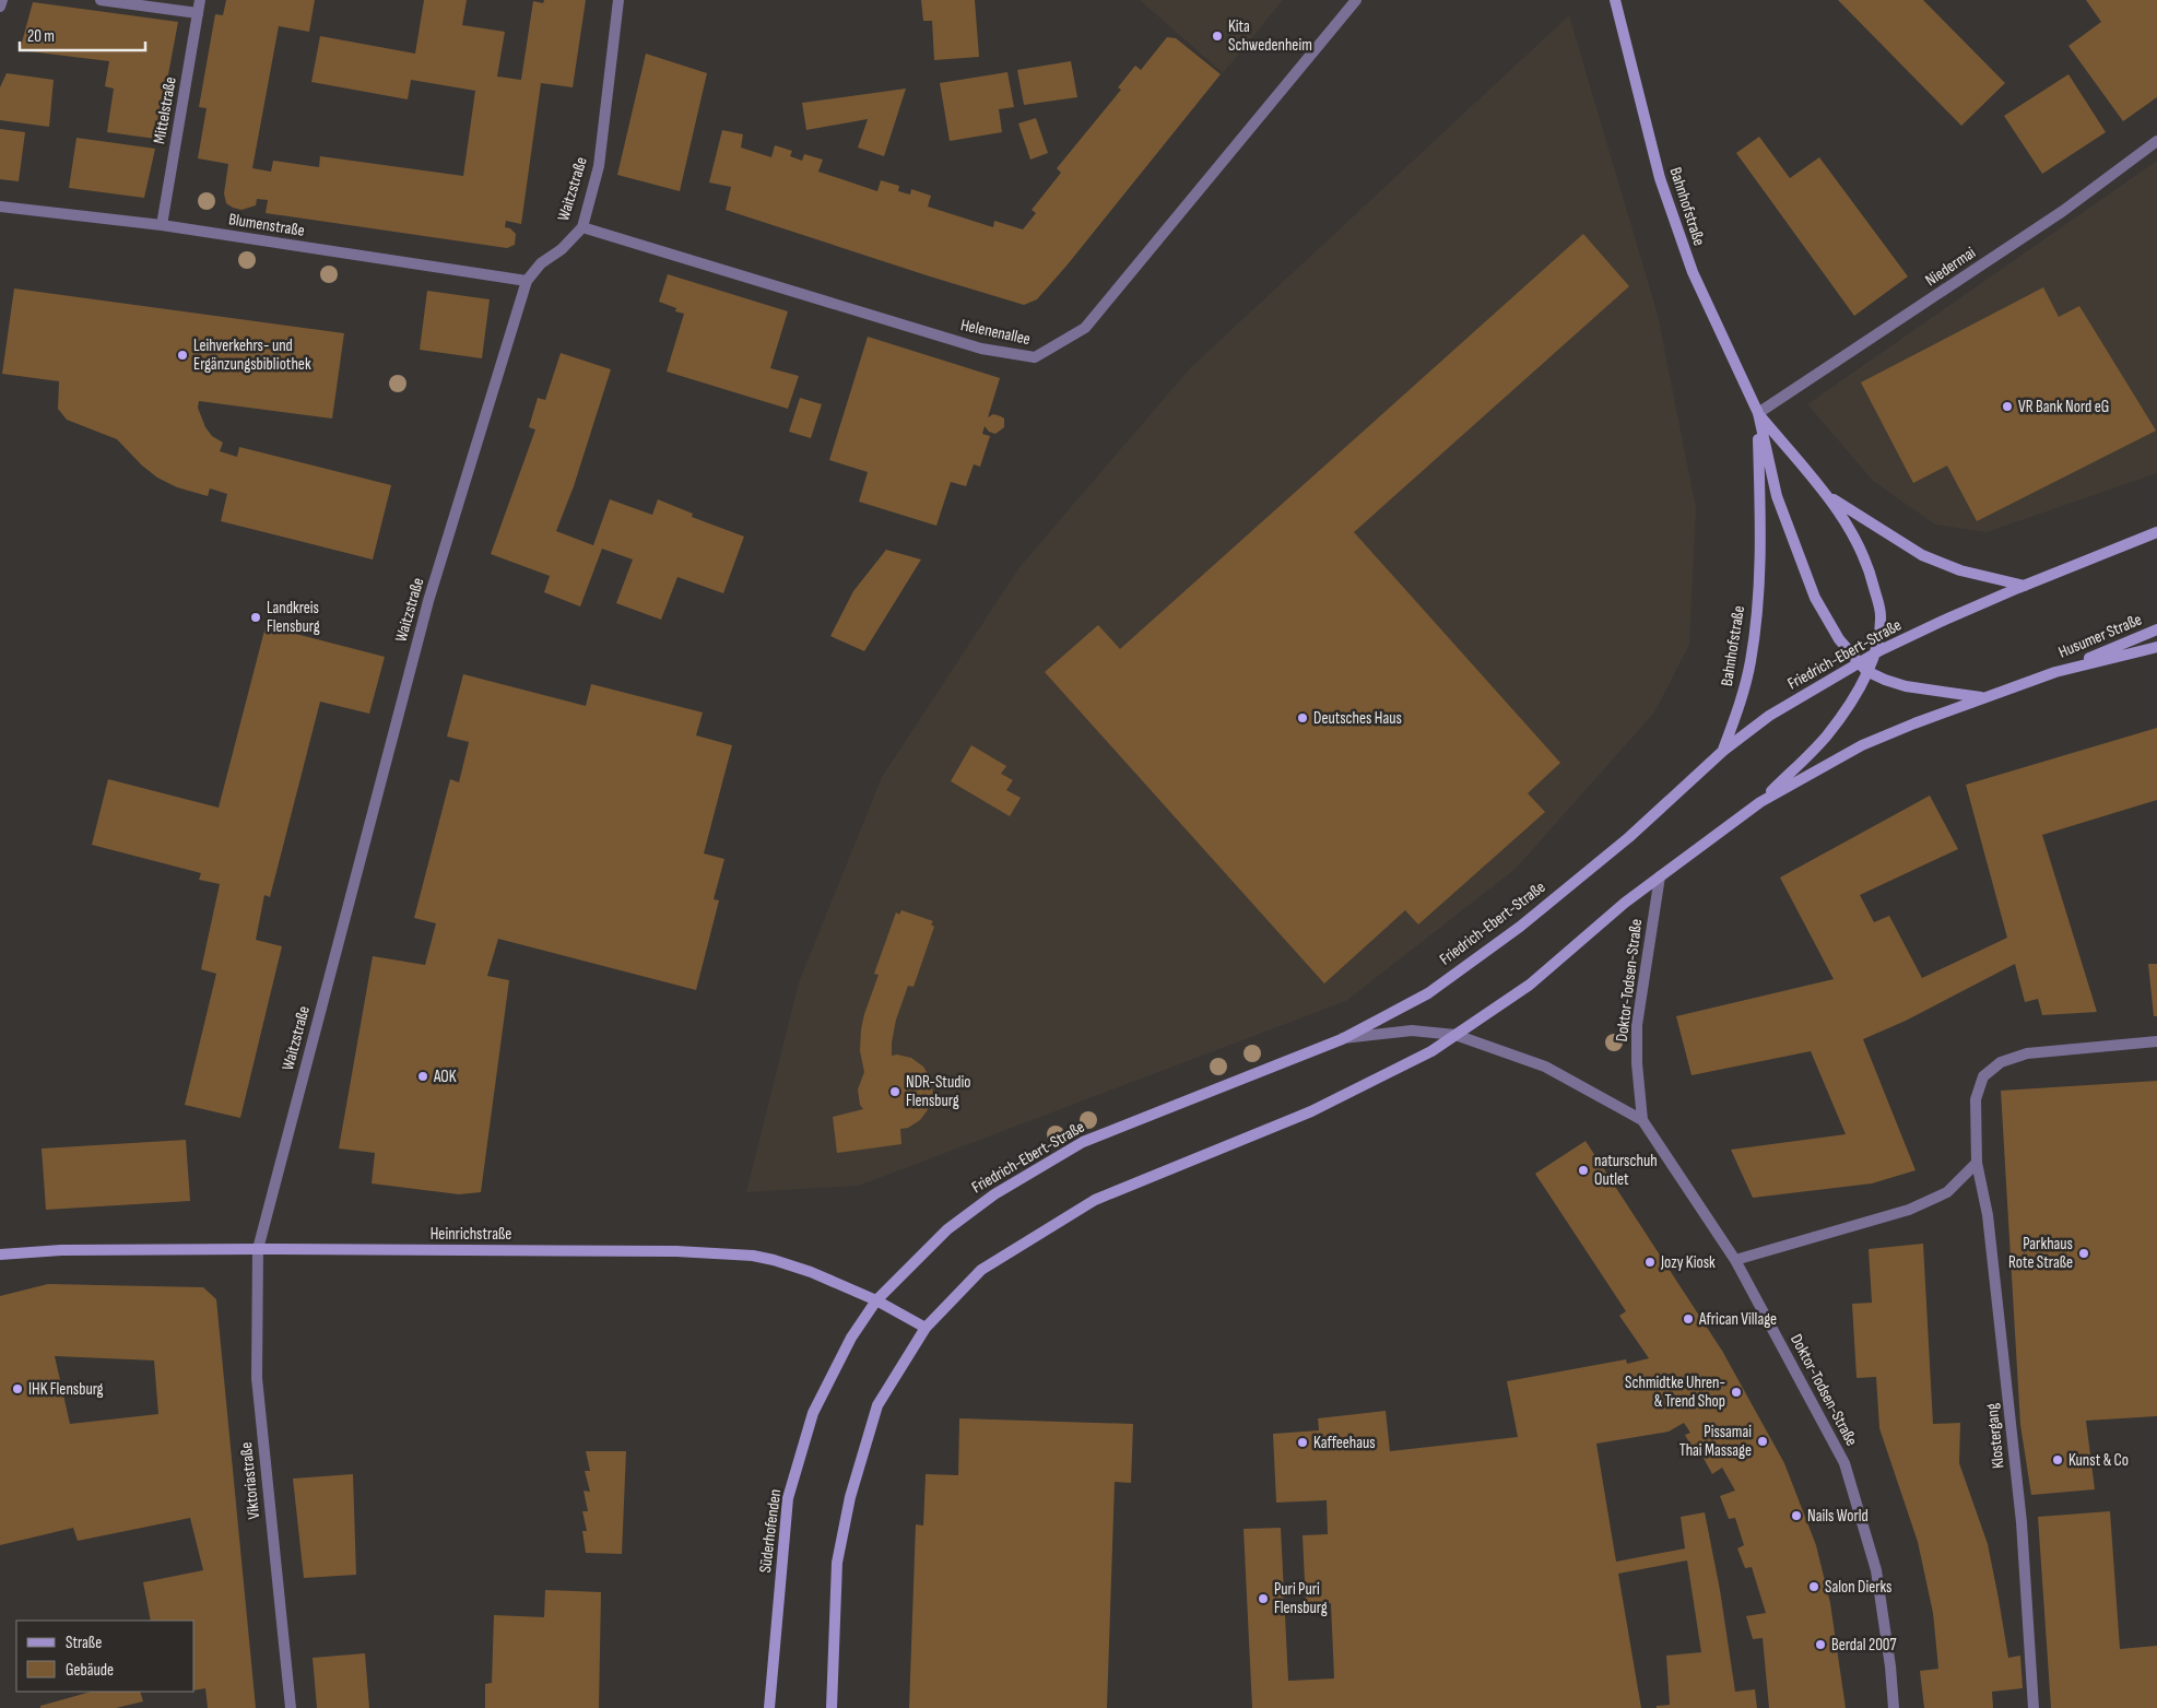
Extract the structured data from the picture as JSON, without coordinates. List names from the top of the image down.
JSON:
{
  "streets": {
    "main road": [
      "Bahnhofstraße",
      "Husumer Straße",
      "Friedrich-Ebert-Straße",
      "Heinrichstraße",
      "Süderhofenden"
    ],
    "street": [
      "Mittelstraße",
      "Waitzstraße",
      "Blumenstraße",
      "Niedermai",
      "Helenenallee",
      "Doktor-Todsen-Straße",
      "Klostergang",
      "Viktoriastraße"
    ]
  },
  "crossings": [
    ["Mittelstraße", "Blumenstraße"],
    ["Waitzstraße", "Blumenstraße"],
    ["Waitzstraße", "Helenenallee"],
    ["Waitzstraße", "Heinrichstraße"],
    ["Waitzstraße", "Viktoriastraße"],
    ["Bahnhofstraße", "Niedermai"],
    ["Bahnhofstraße", "Friedrich-Ebert-Straße"],
    ["Friedrich-Ebert-Straße", "Doktor-Todsen-Straße"],
    ["Friedrich-Ebert-Straße", "Heinrichstraße"],
    ["Friedrich-Ebert-Straße", "Süderhofenden"],
    ["Heinrichstraße", "Viktoriastraße"]
  ],
  "places": [
    "Kita Schwedenheim",
    "Leihverkehrs- und Ergänzungsbibliothek",
    "VR Bank Nord eG",
    "Landkreis Flensburg",
    "Deutsches Haus",
    "AOK",
    "NDR-Studio Flensburg",
    "naturschuh Outlet",
    "Parkhaus Rote Straße",
    "Jozy Kiosk",
    "African Village",
    "IHK Flensburg",
    "Schmidtke Uhren- & Trend Shop",
    "Pissamai Thai Massage",
    "Kaffeehaus",
    "Kunst & Co",
    "Nails World",
    "Salon Dierks",
    "Puri Puri Flensburg",
    "Berdal 2007"
  ],
  "legend": ["Straße", "Gebäude"],
  "scale_bar": "20 m"
}
